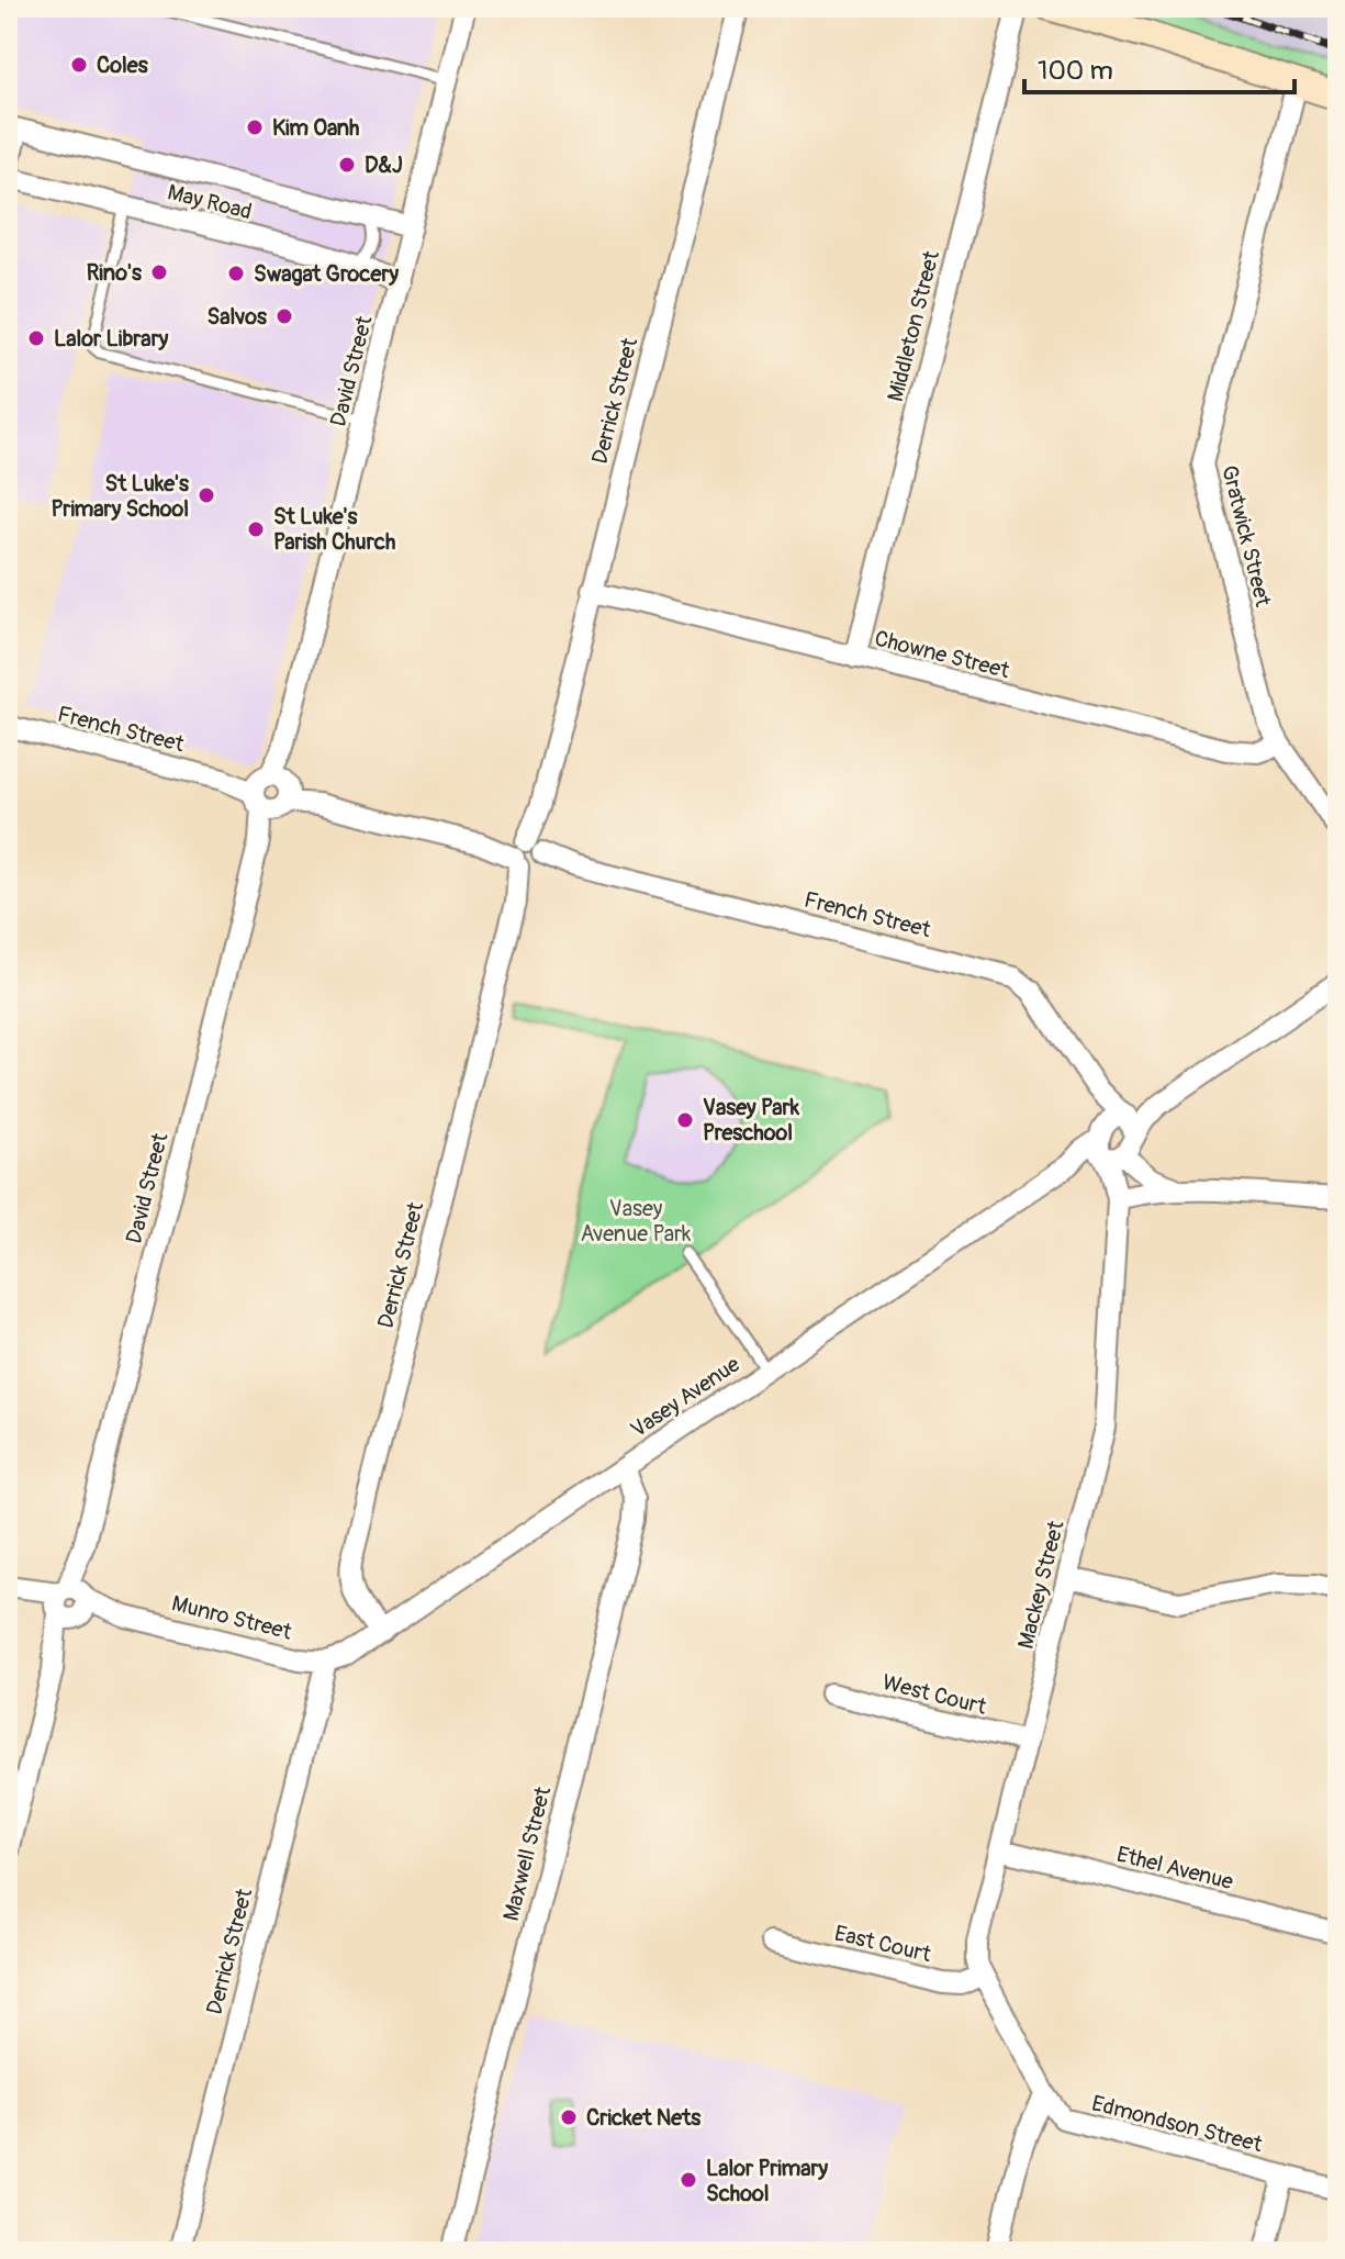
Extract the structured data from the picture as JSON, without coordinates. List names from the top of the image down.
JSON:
{
  "streets": {
    "street": [
      "May Road",
      "Middleton Street",
      "David Street",
      "Derrick Street",
      "Gratwick Street",
      "Chowne Street",
      "French Street",
      "Vasey Avenue",
      "Mackey Street",
      "Munro Street",
      "West Court",
      "Maxwell Street",
      "Ethel Avenue",
      "East Court",
      "Edmondson Street"
    ]
  },
  "crossings": [
    ["May Road", "David Street"],
    ["Middleton Street", "Chowne Street"],
    ["David Street", "French Street"],
    ["David Street", "Munro Street"],
    ["Derrick Street", "Chowne Street"],
    ["Derrick Street", "French Street"],
    ["Derrick Street", "Vasey Avenue"],
    ["Derrick Street", "Munro Street"],
    ["Gratwick Street", "Chowne Street"],
    ["French Street", "Vasey Avenue"],
    ["French Street", "Mackey Street"],
    ["Vasey Avenue", "Mackey Street"],
    ["Vasey Avenue", "Munro Street"],
    ["Vasey Avenue", "Maxwell Street"],
    ["Mackey Street", "West Court"],
    ["Mackey Street", "Ethel Avenue"],
    ["Mackey Street", "East Court"],
    ["Mackey Street", "Edmondson Street"],
    ["East Court", "Edmondson Street"]
  ],
  "parks": ["Vasey Avenue Park"],
  "places": [
    "Coles",
    "Kim Oanh",
    "D&J",
    "Rino's",
    "Swagat Grocery",
    "Salvos",
    "Lalor Library",
    "St Luke's Primary School",
    "St Luke's Parish Church",
    "Vasey Park Preschool",
    "Cricket Nets",
    "Lalor Primary School"
  ],
  "scale_bar": "100 m"
}
